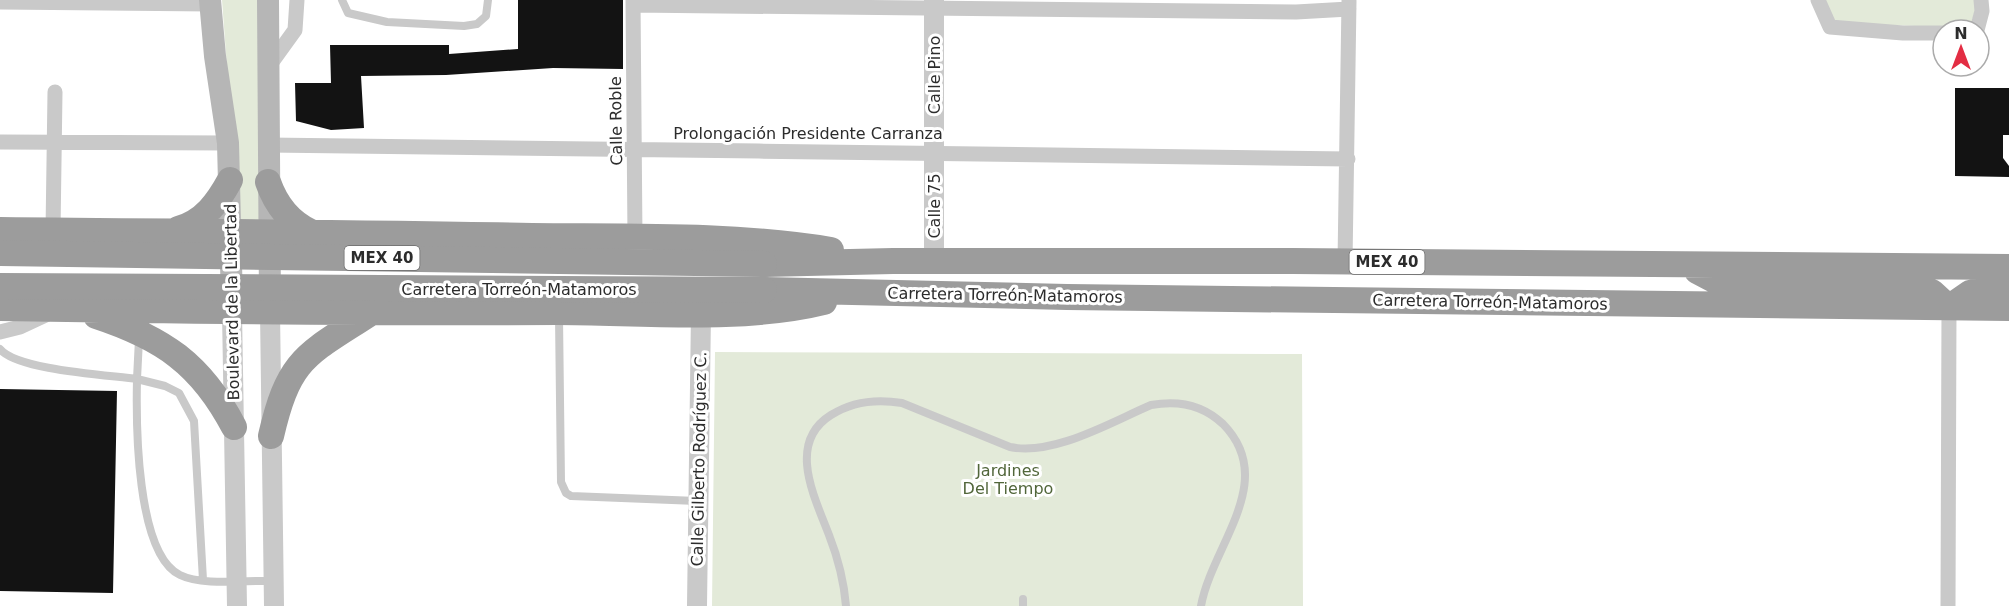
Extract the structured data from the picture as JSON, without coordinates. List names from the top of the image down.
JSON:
{
  "streets": {
    "highway": ["MEX 40", "Carretera Torreón-Matamoros"],
    "main road": ["Boulevard de la Libertad"],
    "street": [
      "Calle Pino",
      "Calle Roble",
      "Prolongación Presidente Carranza",
      "Calle 75",
      "Calle Gilberto Rodríguez C."
    ]
  },
  "crossings": [
    ["Calle Pino", "Prolongación Presidente Carranza"],
    ["Calle Pino", "Calle 75"],
    ["Calle Roble", "Prolongación Presidente Carranza"],
    ["Prolongación Presidente Carranza", "Calle 75"],
    ["Calle 75", "MEX 40"]
  ],
  "parks": ["Jardines Del Tiempo"],
  "north": "top"
}
